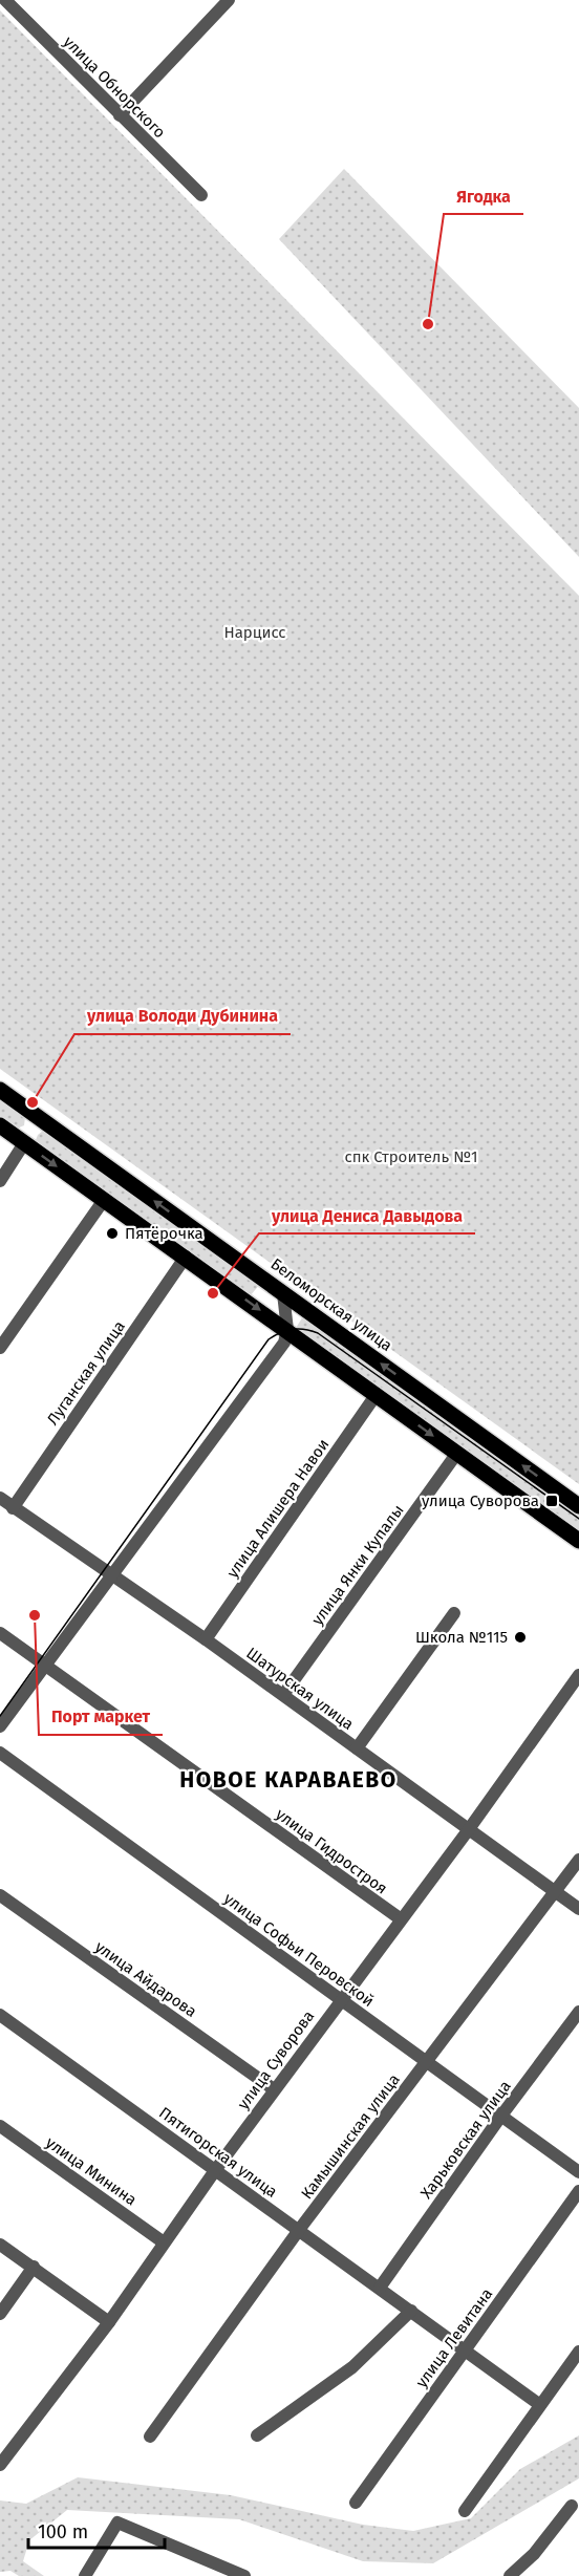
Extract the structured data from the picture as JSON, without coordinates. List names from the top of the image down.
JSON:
{
  "streets": {
    "main road": ["Беломорская улица"],
    "street": [
      "улица Обнорского",
      "Луганская улица",
      "улица Алишера Навои",
      "улица Янки Купалы",
      "Шатурская улица",
      "улица Гидростроя",
      "улица Софьи Перовской",
      "улица Айдарова",
      "улица Суворова",
      "Камышинская улица",
      "Харьковская улица",
      "Пятигорская улица",
      "улица Минина",
      "улица Левитана"
    ]
  },
  "crossings": [
    ["Луганская улица", "Шатурская улица"],
    ["улица Алишера Навои", "Шатурская улица"],
    ["улица Янки Купалы", "Шатурская улица"],
    ["Шатурская улица", "улица Суворова"],
    ["Шатурская улица", "Камышинская улица"],
    ["улица Гидростроя", "улица Суворова"],
    ["улица Софьи Перовской", "улица Суворова"],
    ["улица Софьи Перовской", "Камышинская улица"],
    ["улица Софьи Перовской", "Харьковская улица"],
    ["улица Айдарова", "улица Суворова"],
    ["улица Суворова", "Пятигорская улица"],
    ["улица Суворова", "улица Минина"],
    ["Камышинская улица", "Пятигорская улица"],
    ["Харьковская улица", "Пятигорская улица"],
    ["Пятигорская улица", "улица Левитана"]
  ],
  "districts": ["НОВОЕ КАРАВАЕВО"],
  "parks": ["Нарцисс", "спк Строитель №1"],
  "places": {
    "other": [
      "Ягодка",
      "улица Володи Дубинина",
      "Пятёрочка",
      "улица Дениса Давыдова",
      "Порт маркет",
      "Школа №115"
    ],
    "transit": ["улица Суворова"]
  },
  "scale_bar": "100 m"
}
